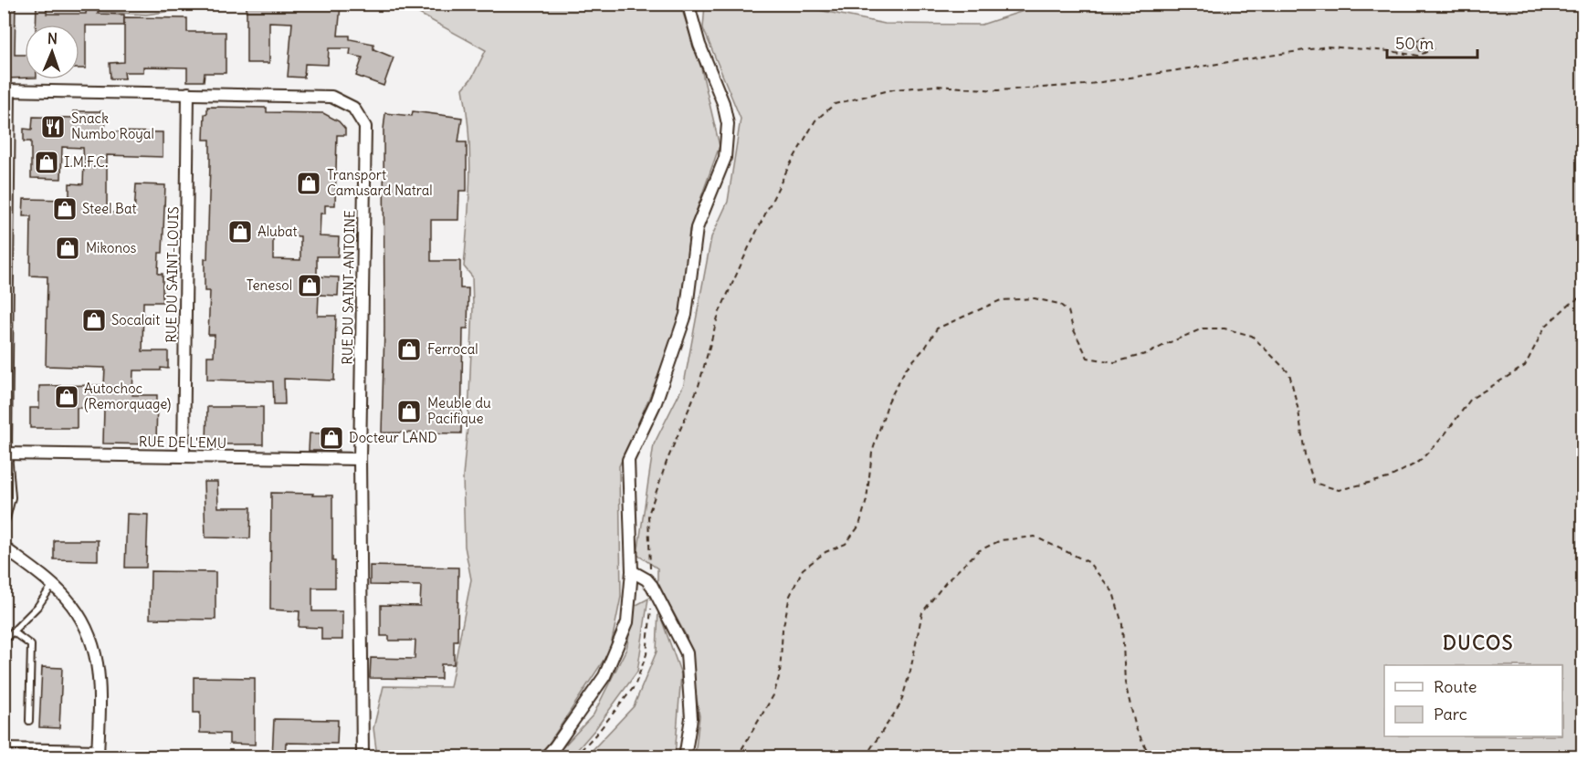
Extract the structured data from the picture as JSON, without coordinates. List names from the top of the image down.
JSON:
{
  "streets": {
    "street": ["RUE DU SAINT-LOUIS", "RUE DU SAINT-ANTOINE", "RUE DE L'EMU"]
  },
  "crossings": [
    ["RUE DU SAINT-LOUIS", "RUE DU SAINT-ANTOINE"],
    ["RUE DU SAINT-LOUIS", "RUE DE L'EMU"],
    ["RUE DU SAINT-ANTOINE", "RUE DE L'EMU"]
  ],
  "districts": ["DUCOS"],
  "places": {
    "restaurant": ["Snack Numbo Royal"],
    "shop": [
      "I.M.F.C.",
      "Transport Camusard Natral",
      "Steel Bat",
      "Alubat",
      "Mikonos",
      "Tenesol",
      "Socalait",
      "Ferrocal",
      "Autochoc (Remorquage)",
      "Meuble du Pacifique",
      "Docteur LAND"
    ]
  },
  "legend": ["Route", "Parc"],
  "scale_bar": "50 m",
  "north": "top"
}
